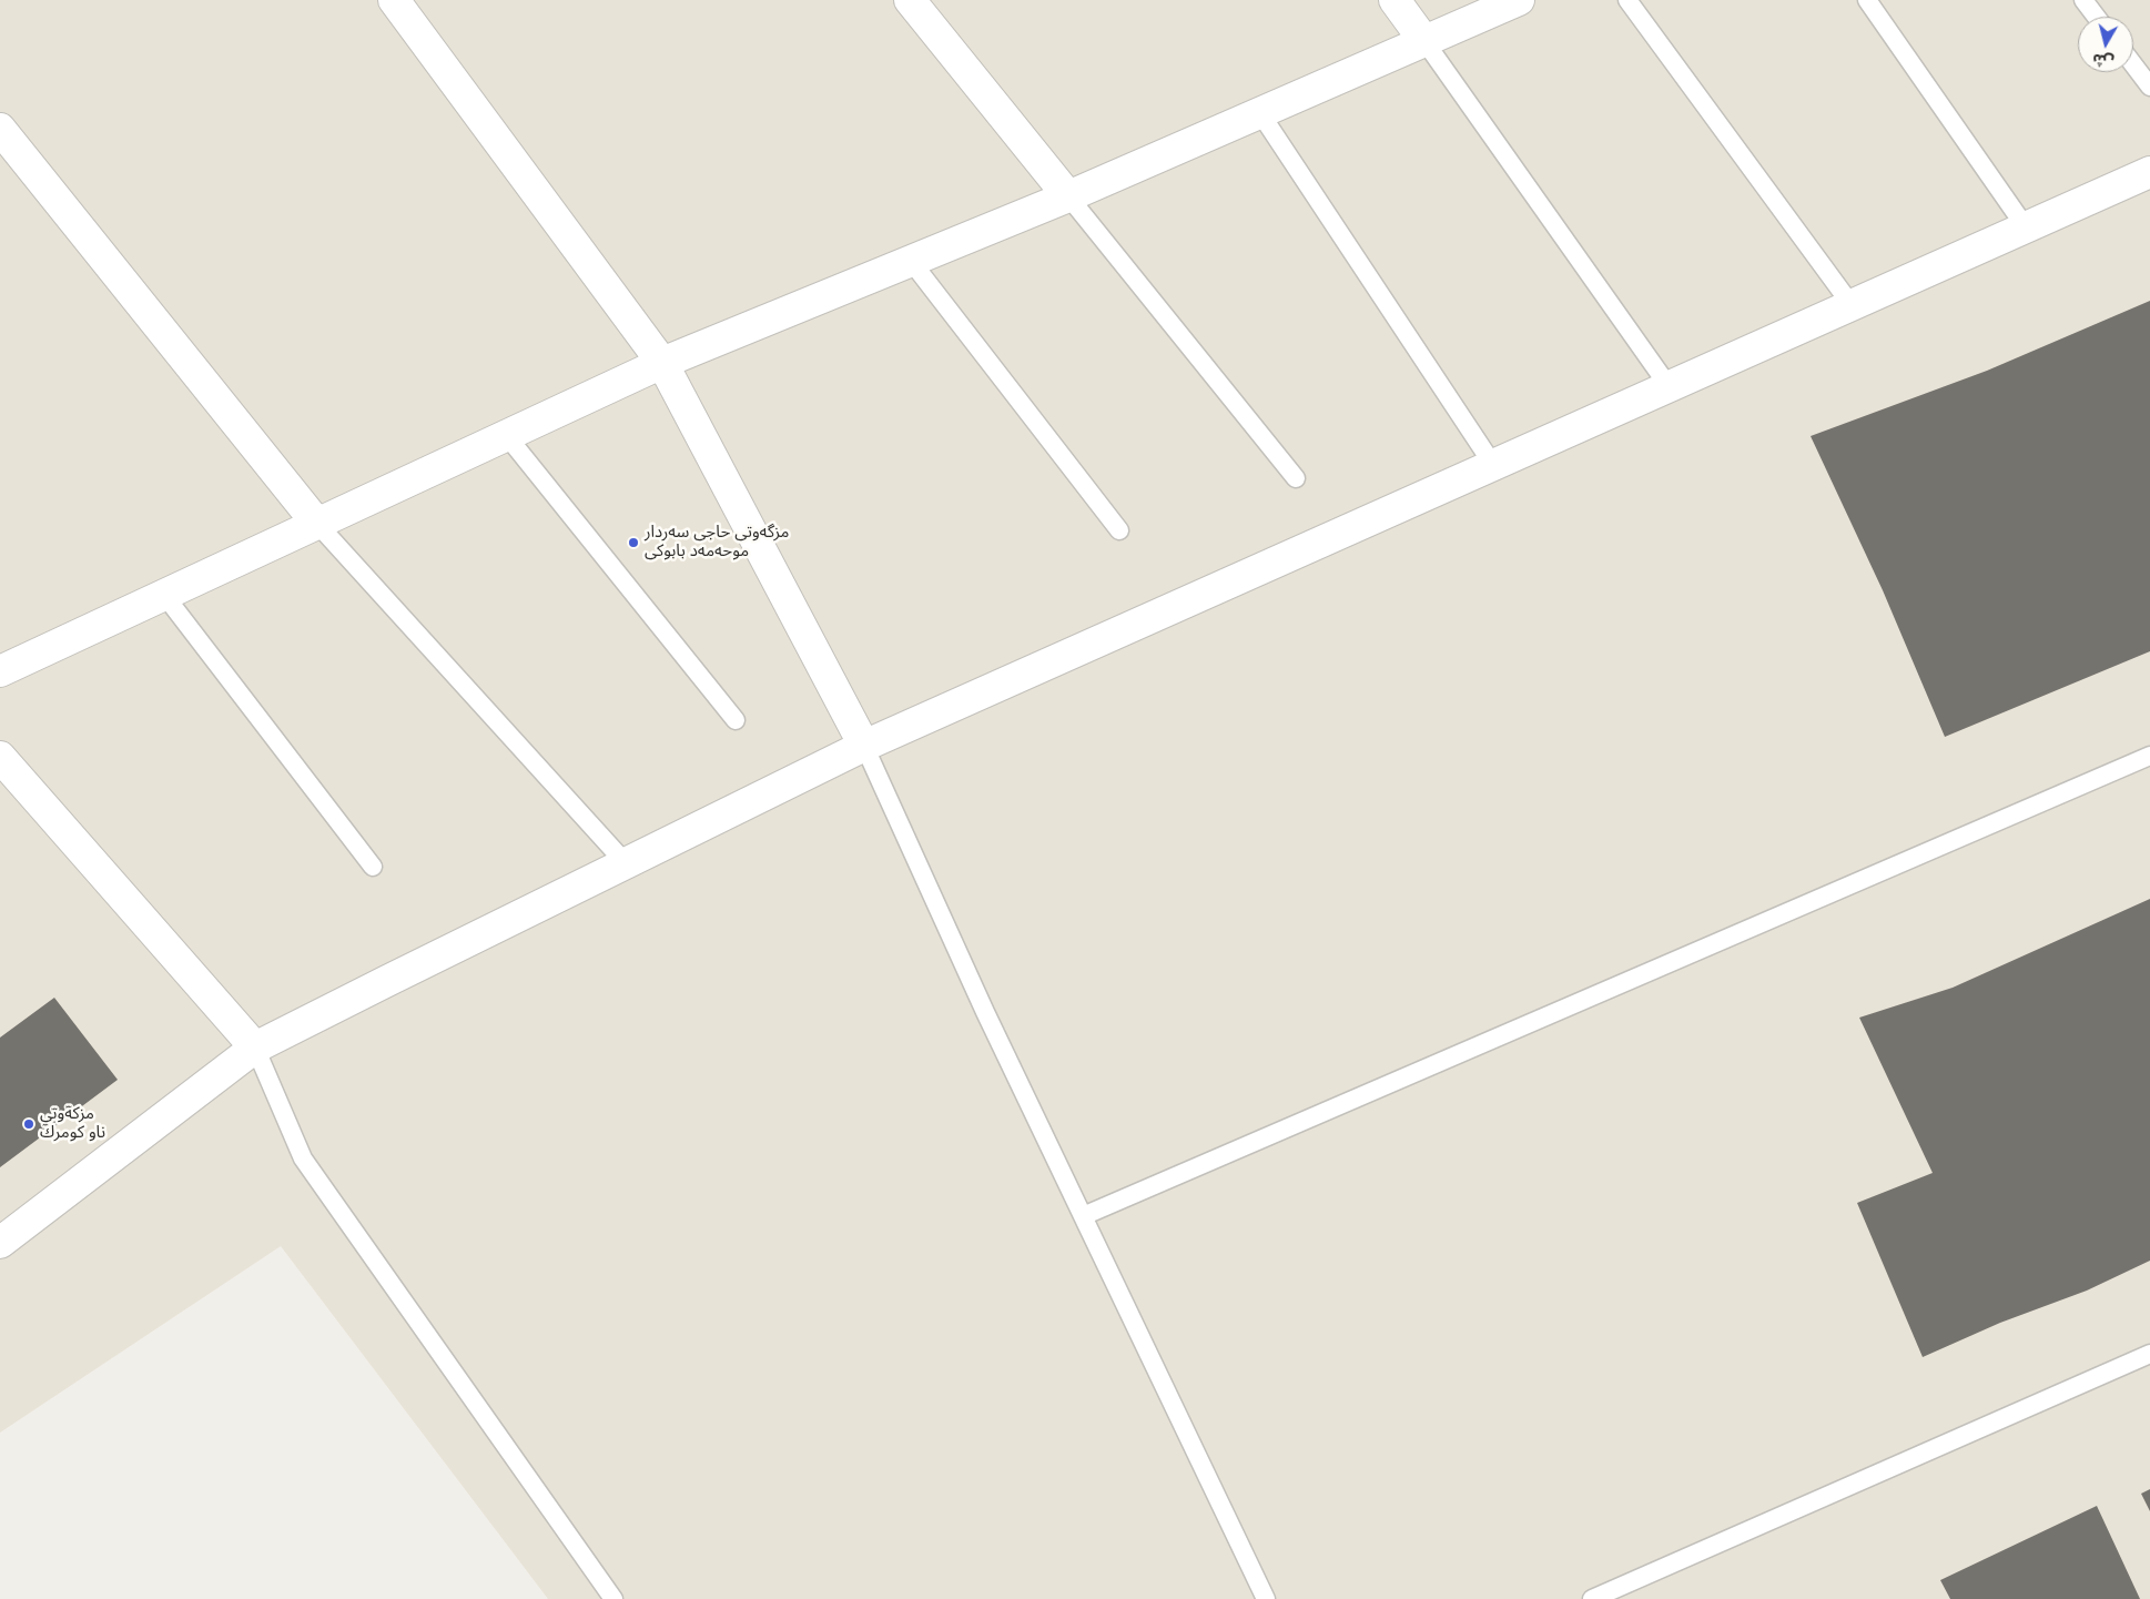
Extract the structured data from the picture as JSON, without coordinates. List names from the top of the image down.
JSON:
{
  "places": ["مزگەوتی حاجی سەردار موحەمەد بابوکی", "مزكةوتي ناو كومرك"],
  "north": "bottom"
}
